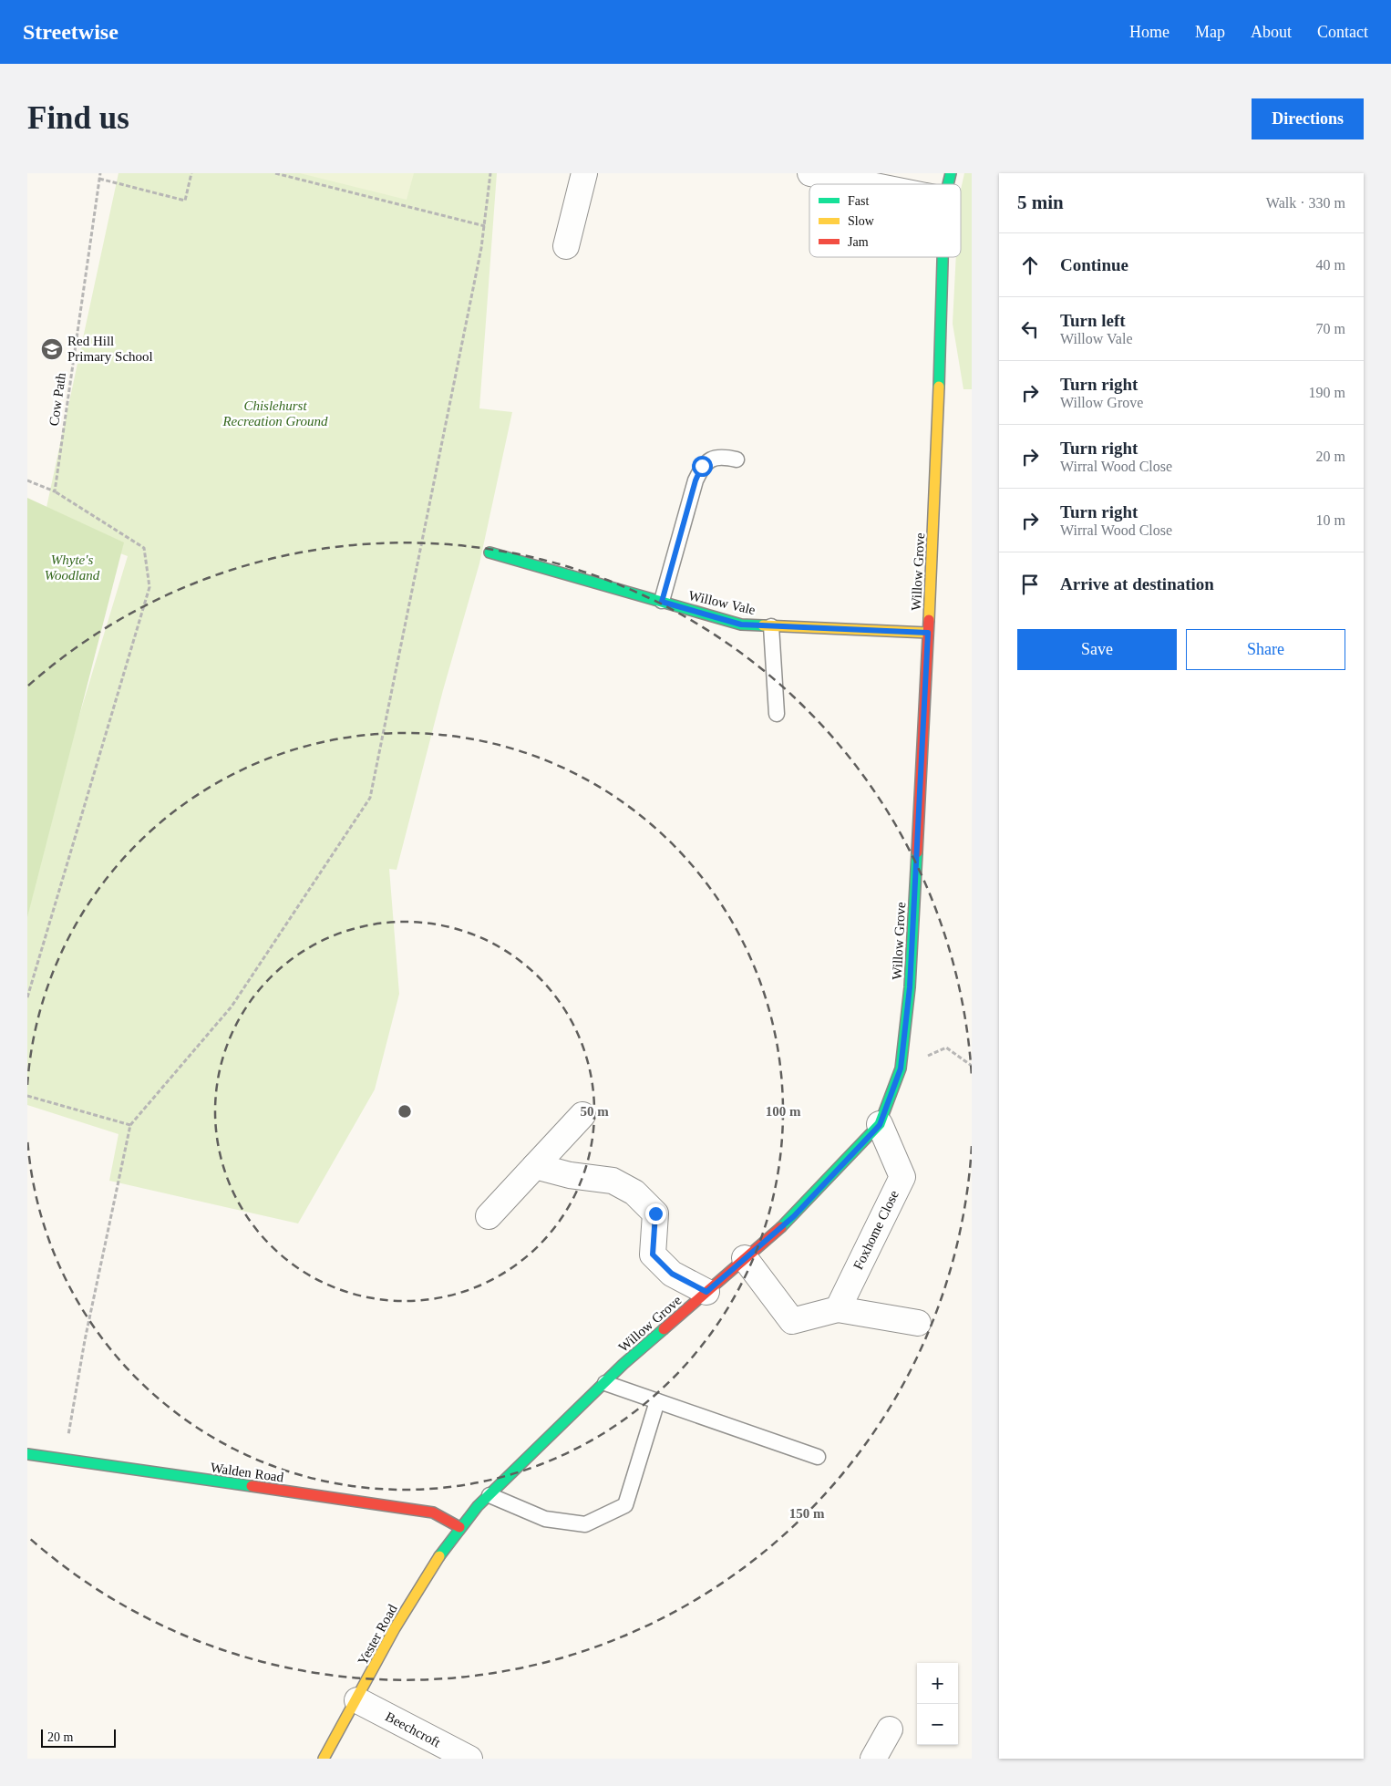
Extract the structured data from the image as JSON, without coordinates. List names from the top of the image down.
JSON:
{
  "streets": {
    "street": [
      "Willow Grove",
      "Willow Vale",
      "Foxhome Close",
      "Walden Road",
      "Yester Road",
      "Beechcroft"
    ],
    "path": ["Cow Path"]
  },
  "crossings": [
    ["Willow Grove", "Willow Vale"],
    ["Willow Grove", "Foxhome Close"],
    ["Willow Grove", "Walden Road"],
    ["Willow Grove", "Yester Road"],
    ["Walden Road", "Yester Road"],
    ["Yester Road", "Beechcroft"]
  ],
  "parks": ["Chislehurst Recreation Ground", "Whyte's Woodland"],
  "places": {
    "school or university": ["Red Hill Primary School"]
  },
  "legend": ["Fast", "Slow", "Jam"],
  "scale_bar": "20 m",
  "page": {
    "header": "Streetwise",
    "nav": [
      "Home",
      "Map",
      "About",
      "Contact"
    ],
    "buttons": [
      "Directions",
      ["Save", "Share"]
    ],
    "title": "Find us",
    "heading": ["5 min", "Walk · 330 m"],
    "list": [
      ["Continue", "40 m"],
      ["Turn left", "Willow Vale", "70 m"],
      ["Turn right", "Willow Grove", "190 m"],
      ["Turn right", "Wirral Wood Close", "20 m"],
      ["Turn right", "Wirral Wood Close", "10 m"],
      "Arrive at destination"
    ],
    "map_buttons": ["+", "−"],
    "scale": "20 m"
  },
  "rings": ["50 m", "100 m", "150 m"]
}
